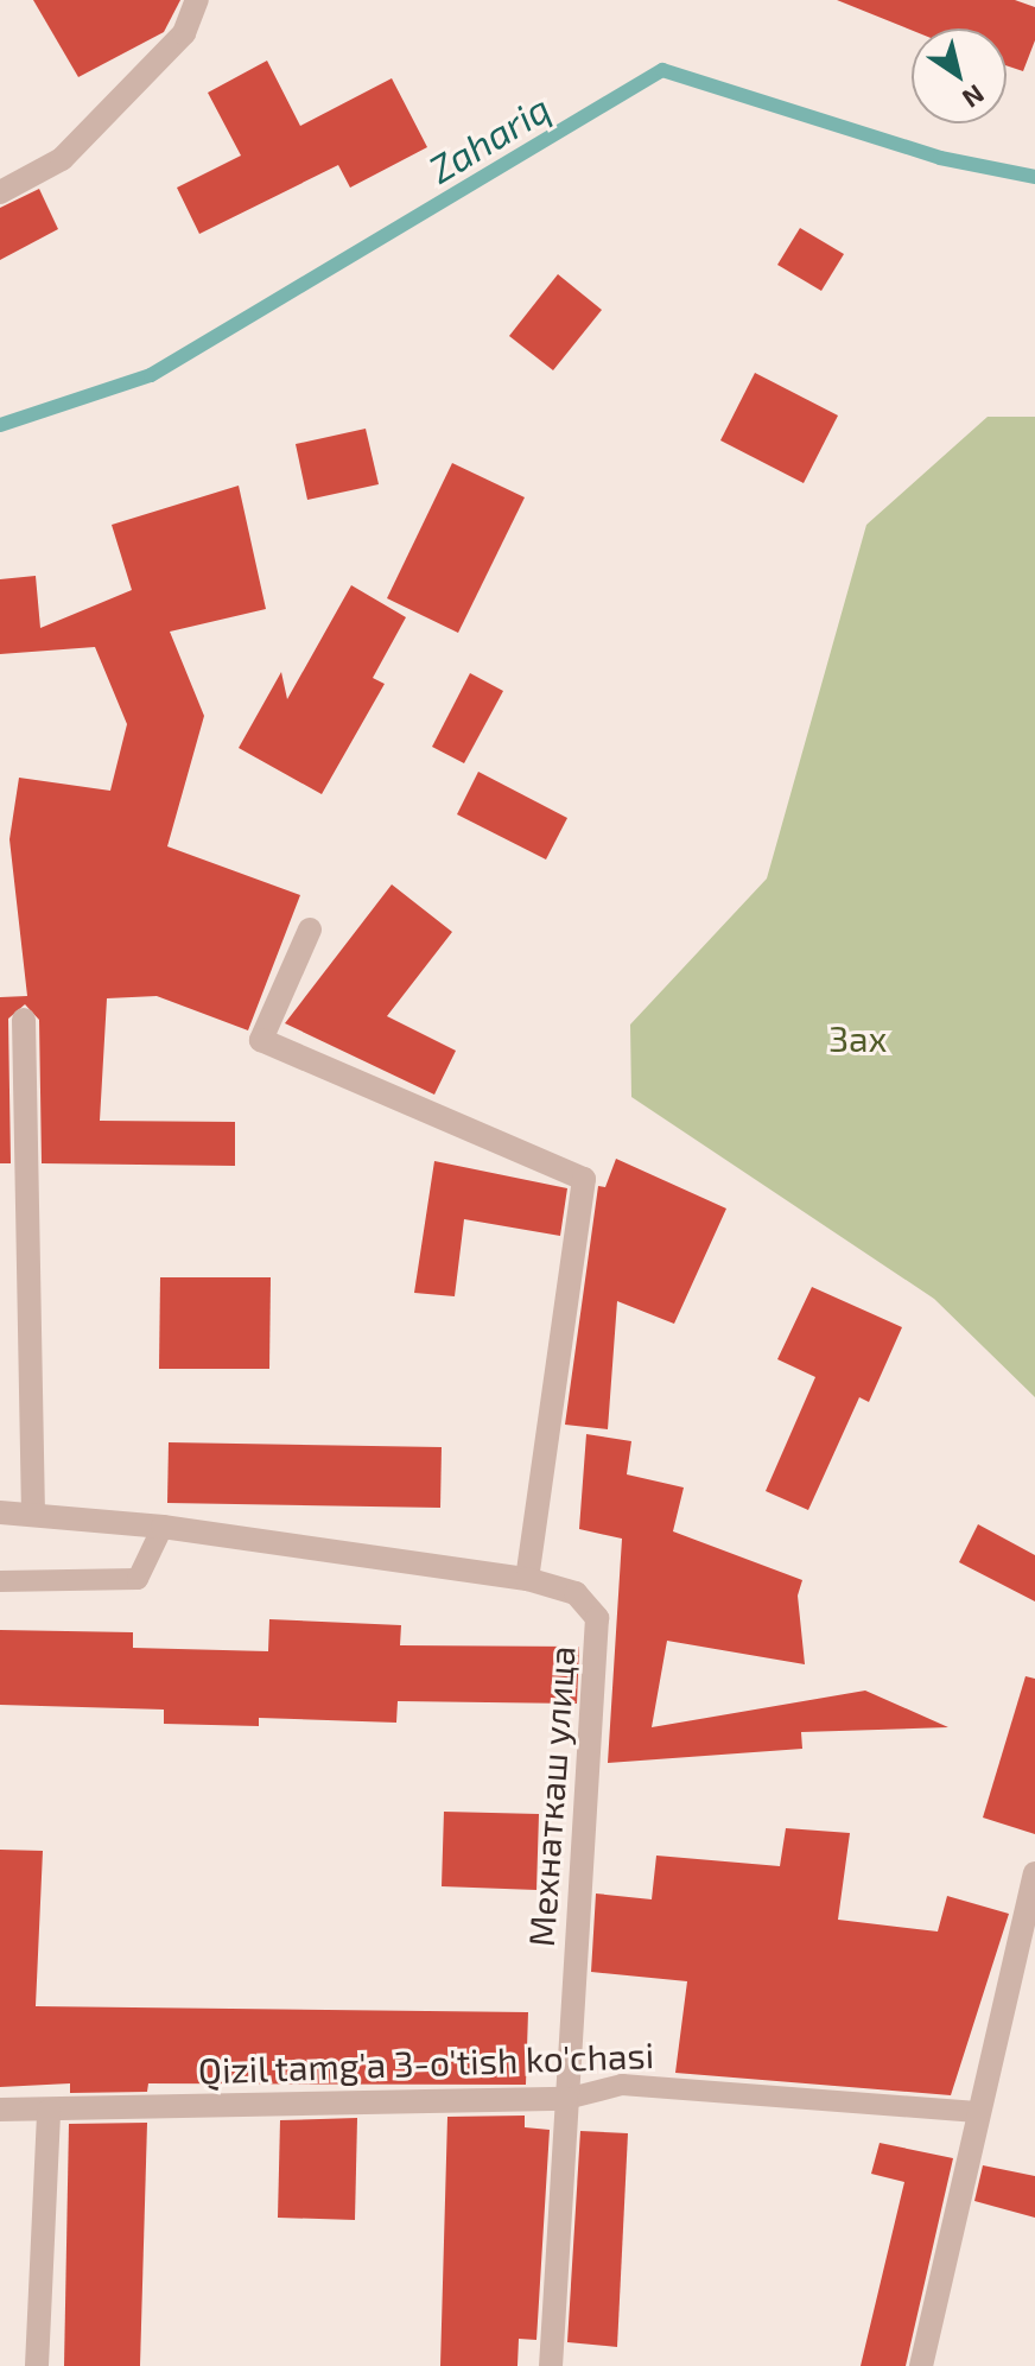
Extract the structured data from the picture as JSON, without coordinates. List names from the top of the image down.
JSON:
{
  "streets": {
    "street": ["Мехнаткаш улица", "Qizil tamg'a 3-o'tish ko'chasi"]
  },
  "crossings": [
    ["Мехнаткаш улица", "Qizil tamg'a 3-o'tish ko'chasi"]
  ],
  "water": ["Zahariq"],
  "parks": ["Зах"],
  "north": "bottom right"
}
